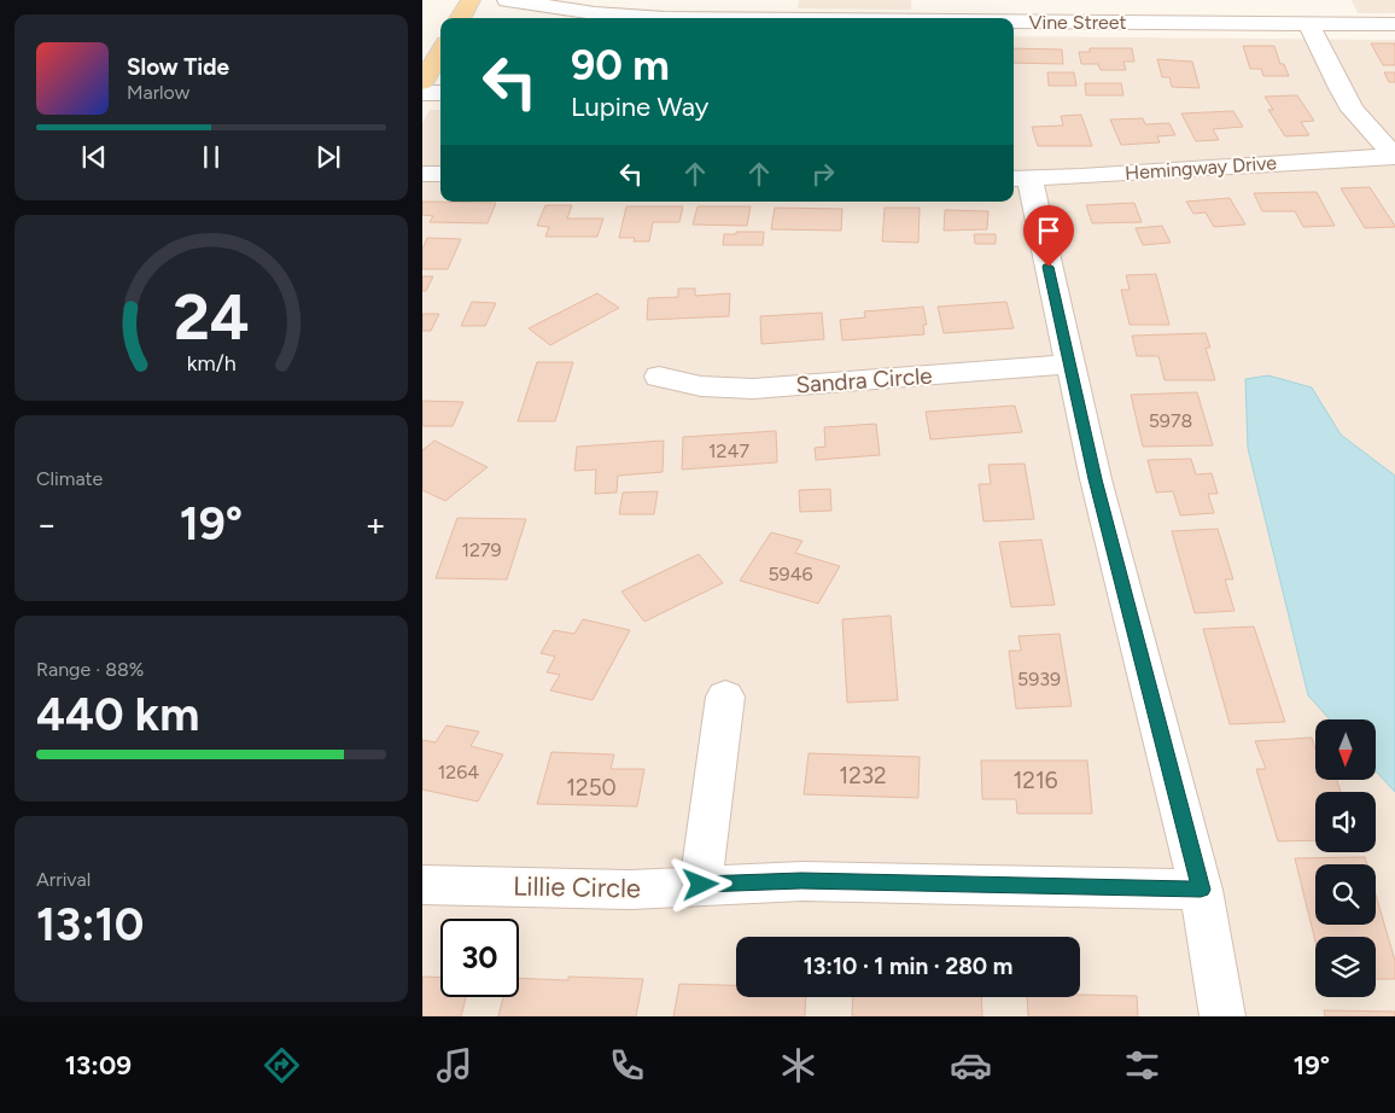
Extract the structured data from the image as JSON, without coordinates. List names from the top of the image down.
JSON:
{
  "streets": {
    "street": [
      "Vine Street",
      "Hemingway Drive",
      "Sandra Circle",
      "Lillie Circle"
    ]
  },
  "house_numbers": [
    "5978",
    "1247",
    "1279",
    "5946",
    "5939",
    "1264",
    "1232",
    "1216",
    "1250"
  ],
  "north": "bottom",
  "page": {
    "turn": ["90 m", "Lupine Way"],
    "song": ["Slow Tide", "Marlow"],
    "tile": [
      "Climate",
      ["Range · 88%", "440 km"],
      ["Arrival", "13:10"]
    ],
    "heat": ["−", "19°", "+"],
    "limit": "30",
    "trip": "13:10 · 1 min · 280 m",
    "tabs": ["13:09", "19°"],
    "gauge": ["24", "km/h"]
  }
}
